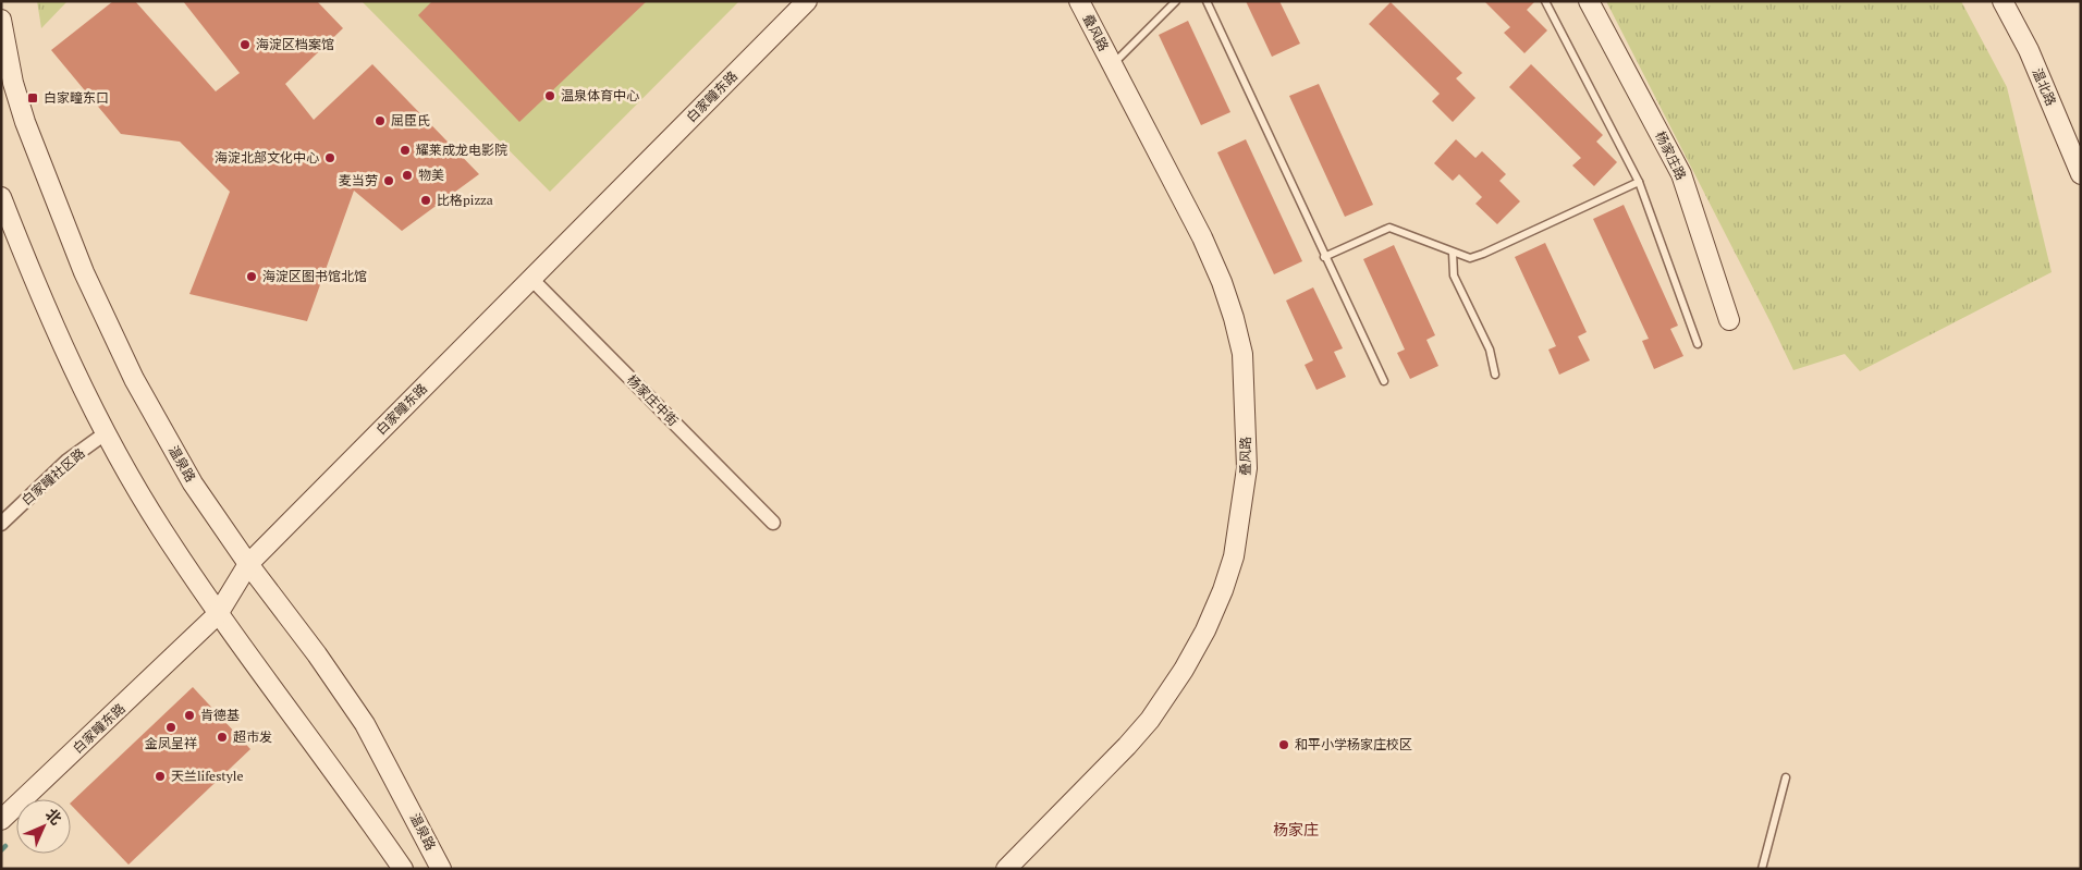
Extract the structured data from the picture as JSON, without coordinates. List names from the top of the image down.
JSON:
{
  "streets": {
    "street": [
      "叠风路",
      "温北路",
      "白家疃东路",
      "杨家庄路",
      "杨家庄中街",
      "温泉路",
      "白家疃社区路"
    ]
  },
  "crossings": [
    ["白家疃东路", "杨家庄中街"],
    ["白家疃东路", "温泉路"]
  ],
  "districts": ["杨家庄"],
  "places": {
    "other": [
      "海淀区档案馆",
      "温泉体育中心",
      "屈臣氏",
      "耀莱成龙电影院",
      "海淀北部文化中心",
      "物美",
      "麦当劳",
      "比格pizza",
      "海淀区图书馆北馆",
      "肯德基",
      "金凤呈祥",
      "超市发",
      "和平小学杨家庄校区",
      "天兰lifestyle"
    ],
    "transit": ["白家疃东口"]
  },
  "north": "top right"
}
